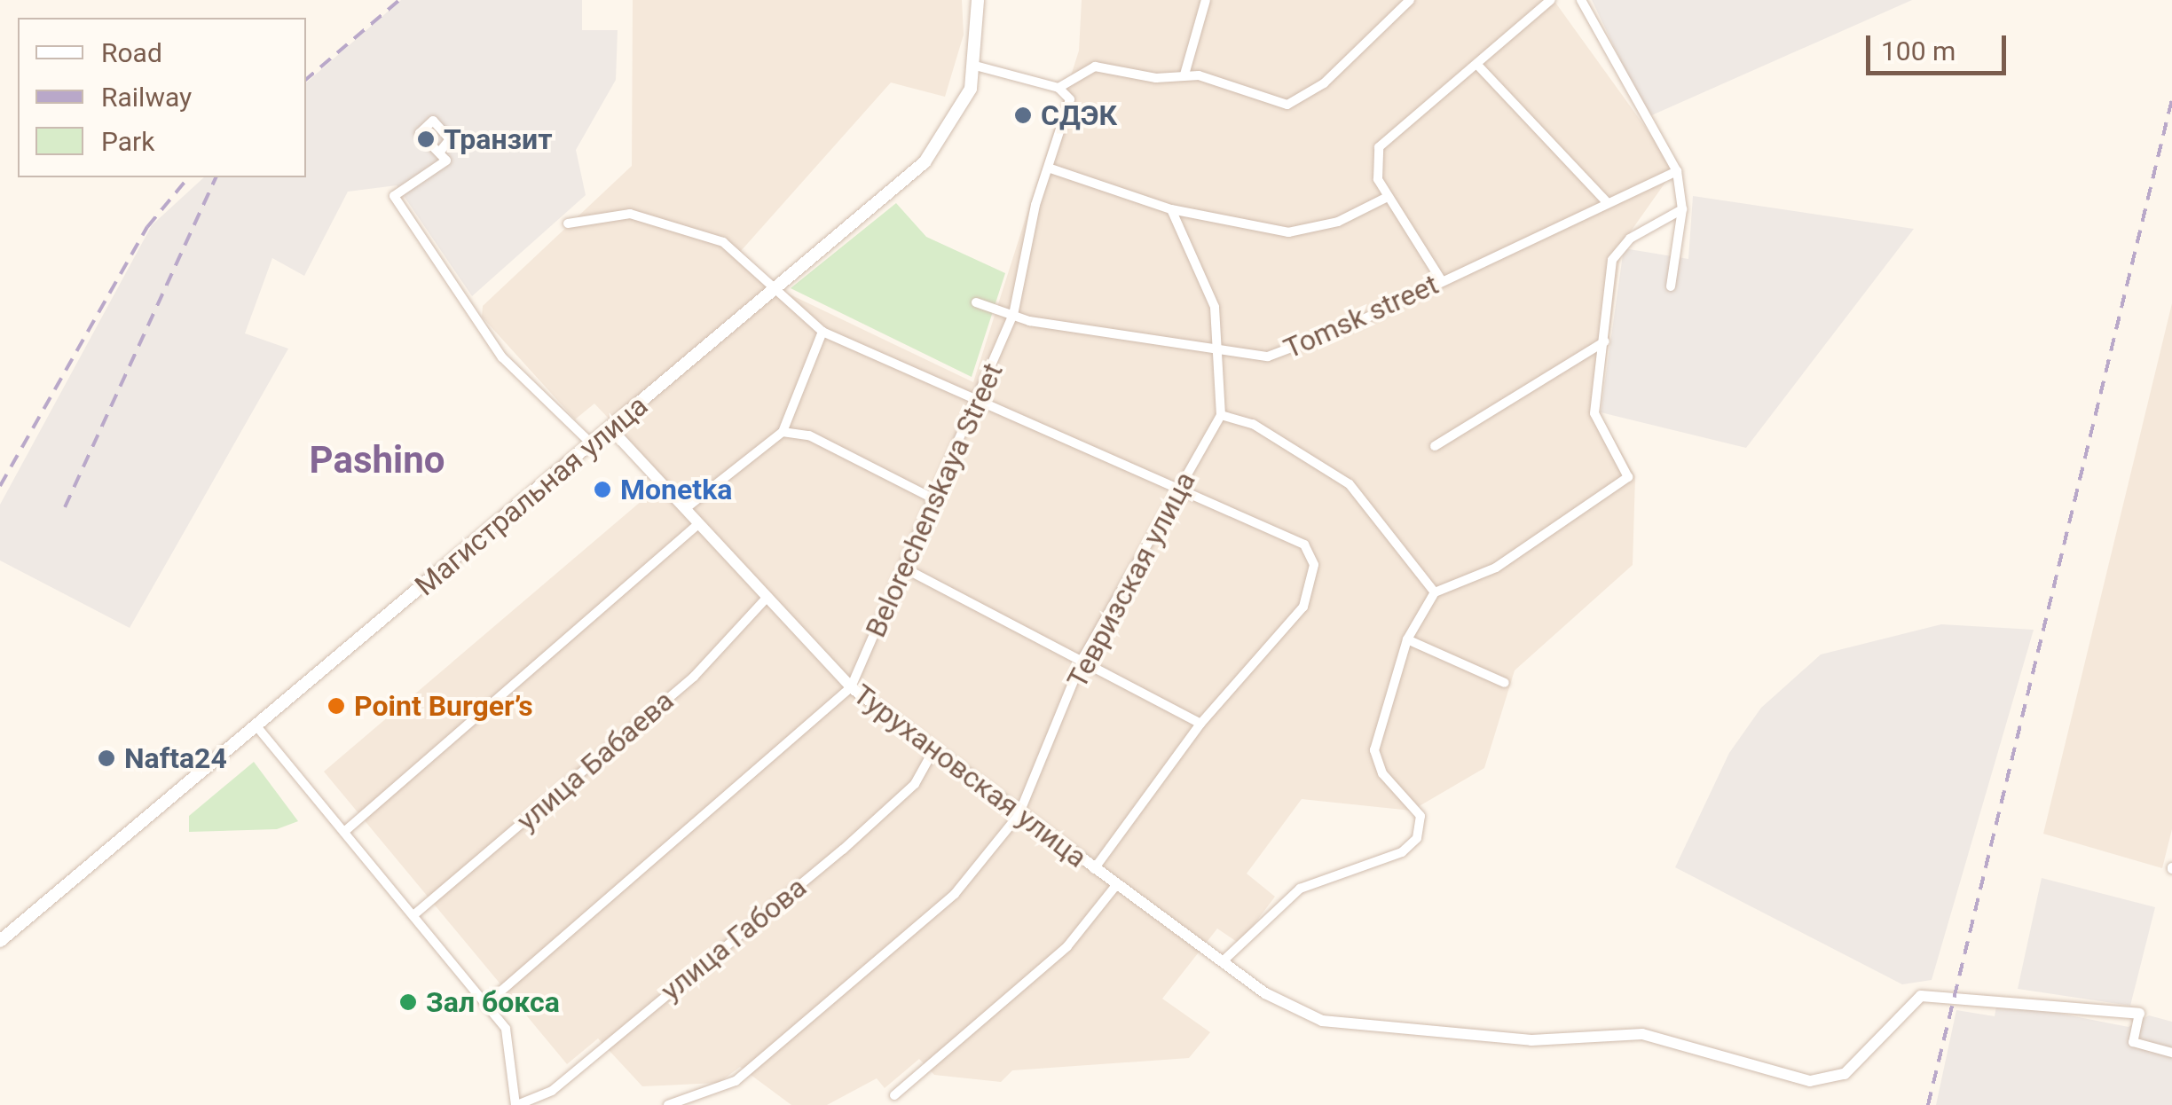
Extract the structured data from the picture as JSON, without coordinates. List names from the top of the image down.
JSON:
{
  "streets": {
    "main road": ["Магистральная улица"],
    "street": [
      "Tomsk street",
      "Belorechenskaya Street",
      "Тевризская улица",
      "улица Бабаева",
      "Турухановская улица",
      "улица Габова"
    ]
  },
  "crossings": [
    ["Tomsk street", "Belorechenskaya Street"],
    ["Tomsk street", "Тевризская улица"],
    ["Магистральная улица", "Турухановская улица"],
    ["Belorechenskaya Street", "Турухановская улица"],
    ["Тевризская улица", "Турухановская улица"],
    ["улица Бабаева", "Турухановская улица"],
    ["Турухановская улица", "улица Габова"]
  ],
  "districts": ["Pashino"],
  "places": [
    "СДЭК",
    "Транзит",
    "Monetka",
    "Point Burger’s",
    "Nafta24",
    "Зал бокса"
  ],
  "legend": ["Road", "Railway", "Park"],
  "scale_bar": "100 m"
}
